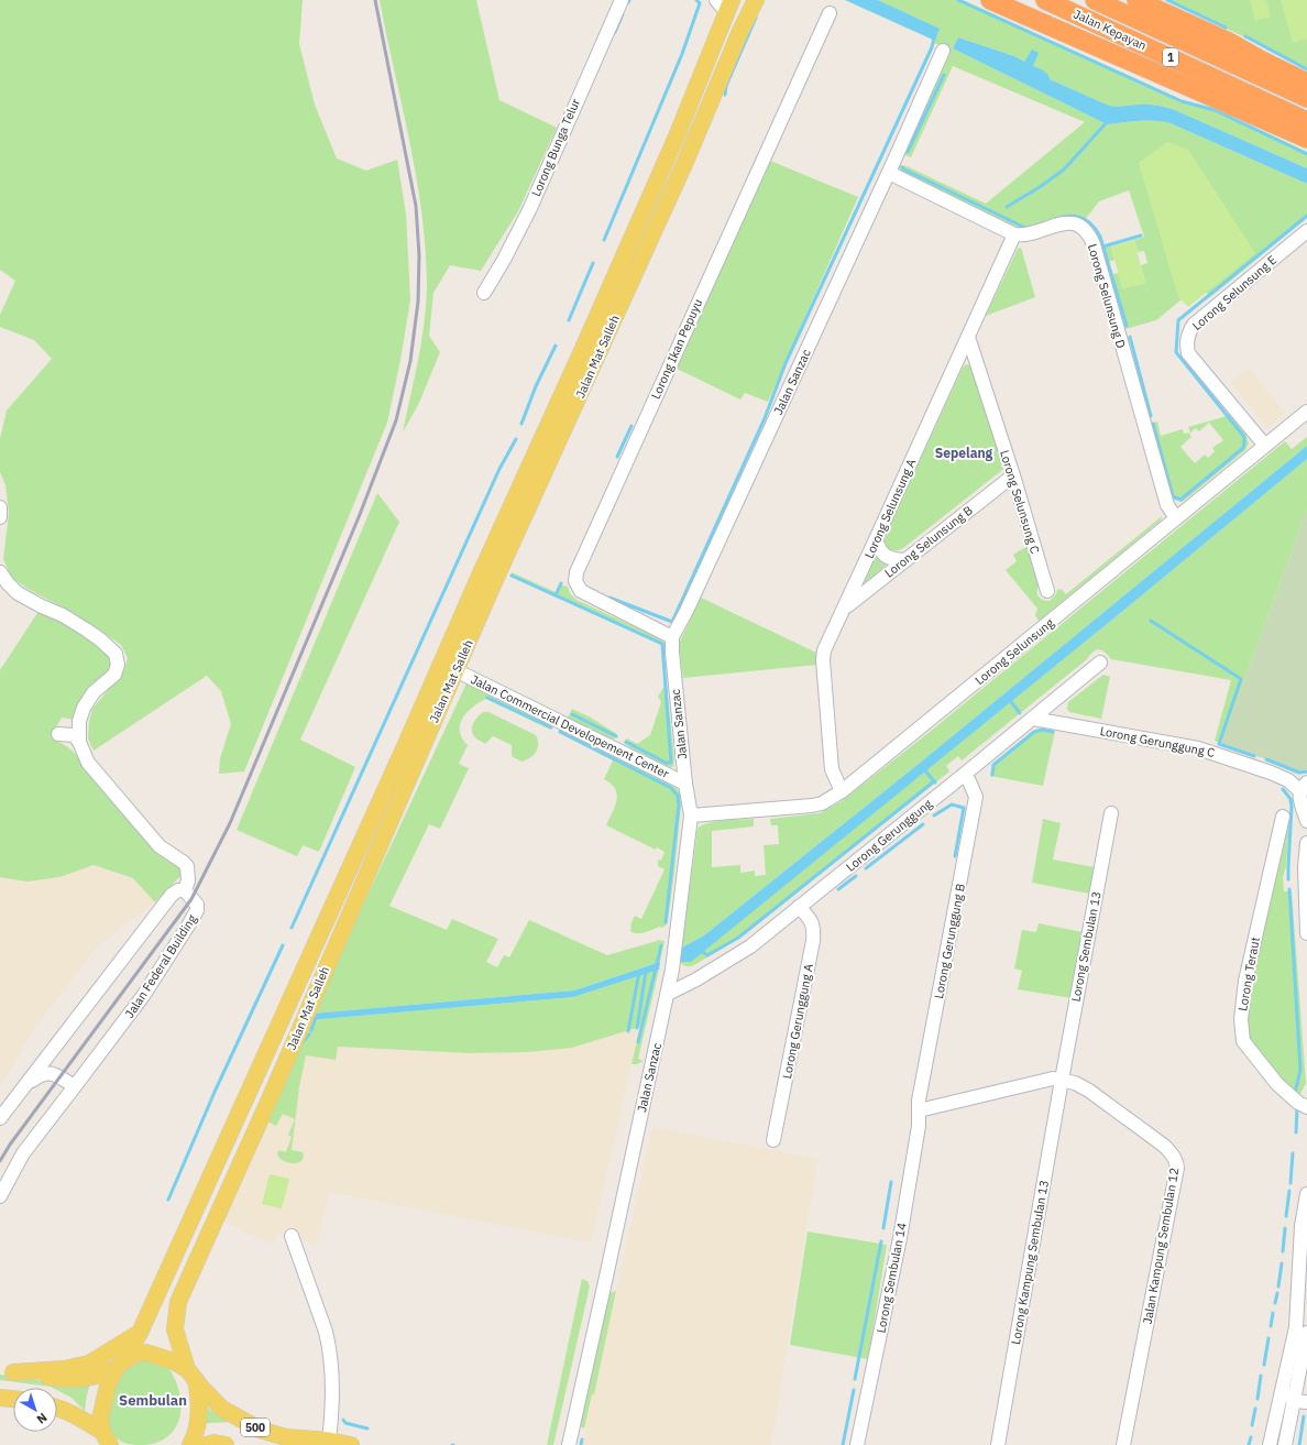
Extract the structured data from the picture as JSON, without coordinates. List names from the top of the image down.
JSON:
{
  "streets": {
    "highway": ["Jalan Kepayan", "1"],
    "main road": ["Jalan Mat Salleh", "500"],
    "street": [
      "Lorong Bunga Telur",
      "Lorong Selunsung E",
      "Lorong Selunsung D",
      "Lorong Ikan Pepuyu",
      "Jalan Sanzac",
      "Lorong Selunsung C",
      "Lorong Selunsung A",
      "Lorong Selunsung B",
      "Lorong Selunsung",
      "Jalan Commercial Developement Center",
      "Lorong Gerunggung C",
      "Lorong Gerunggung",
      "Lorong Gerunggung B",
      "Lorong Sembulan 13",
      "Jalan Federal Building",
      "Lorong Teraut",
      "Lorong Gerunggung A",
      "Jalan Kampung Sembulan 12",
      "Lorong Kampung Sembulan 13",
      "Lorong Sembulan 14"
    ]
  },
  "crossings": [
    ["Lorong Selunsung E", "Lorong Selunsung"],
    ["Lorong Selunsung D", "Jalan Sanzac"],
    ["Lorong Selunsung D", "Lorong Selunsung A"],
    ["Lorong Selunsung D", "Lorong Selunsung"],
    ["Lorong Ikan Pepuyu", "Jalan Sanzac"],
    ["Jalan Mat Salleh", "Jalan Commercial Developement Center"],
    ["Jalan Mat Salleh", "500"],
    ["Jalan Sanzac", "Lorong Selunsung"],
    ["Jalan Sanzac", "Jalan Commercial Developement Center"],
    ["Jalan Sanzac", "Lorong Gerunggung"],
    ["Lorong Selunsung C", "Lorong Selunsung A"],
    ["Lorong Selunsung C", "Lorong Selunsung B"],
    ["Lorong Selunsung A", "Lorong Selunsung B"],
    ["Lorong Selunsung A", "Lorong Selunsung"],
    ["Lorong Gerunggung C", "Lorong Gerunggung"],
    ["Lorong Gerunggung", "Lorong Gerunggung B"],
    ["Lorong Gerunggung", "Lorong Gerunggung A"],
    ["Lorong Gerunggung B", "Lorong Sembulan 14"],
    ["Lorong Sembulan 13", "Jalan Kampung Sembulan 12"],
    ["Lorong Sembulan 13", "Lorong Kampung Sembulan 13"],
    ["Jalan Kampung Sembulan 12", "Lorong Kampung Sembulan 13"]
  ],
  "districts": ["Sepelang", "Sembulan"],
  "north": "bottom right"
}
